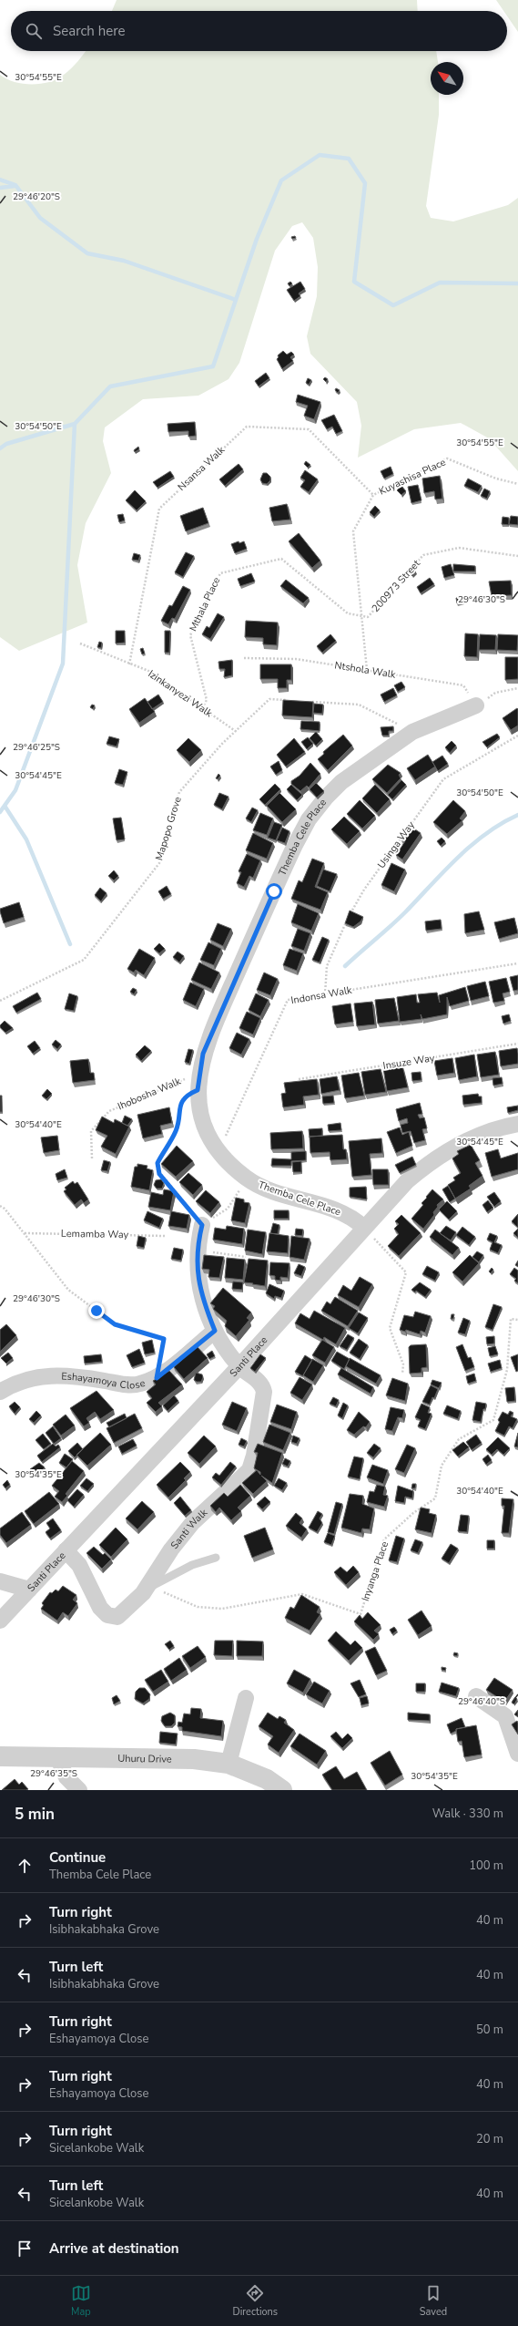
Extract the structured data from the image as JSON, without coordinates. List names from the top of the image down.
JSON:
{
  "streets": {
    "street": [
      "Themba Cele Place",
      "Santi Place",
      "Eshayamoya Close",
      "Santi Walk",
      "Uhuru Drive"
    ],
    "path": [
      "Nsansa Walk",
      "Kuyashisa Place",
      "200973 Street",
      "Mthala Place",
      "Ntshola Walk",
      "Izinkanyezi Walk",
      "Mapopo Grove",
      "Usinga Way",
      "Indonsa Walk",
      "Insuze Way",
      "Ihobosha Walk",
      "Lemamba Way",
      "Inyanga Place"
    ]
  },
  "crossings": [
    ["Nsansa Walk", "Kuyashisa Place"],
    ["Nsansa Walk", "Izinkanyezi Walk"],
    ["Kuyashisa Place", "200973 Street"],
    ["Kuyashisa Place", "Mthala Place"],
    ["Kuyashisa Place", "Ntshola Walk"],
    ["200973 Street", "Mthala Place"],
    ["Mthala Place", "Izinkanyezi Walk"],
    ["Ntshola Walk", "Themba Cele Place"],
    ["Izinkanyezi Walk", "Mapopo Grove"],
    ["Themba Cele Place", "Indonsa Walk"],
    ["Themba Cele Place", "Ihobosha Walk"],
    ["Themba Cele Place", "Santi Place"],
    ["Usinga Way", "Indonsa Walk"],
    ["Santi Place", "Santi Walk"],
    ["Eshayamoya Close", "Santi Walk"],
    ["Santi Walk", "Inyanga Place"]
  ],
  "north": "top left",
  "page": {
    "search": "Search here",
    "heading": ["5 min", "Walk · 330 m"],
    "list": [
      ["Continue", "Themba Cele Place", "100 m"],
      ["Turn right", "Isibhakabhaka Grove", "40 m"],
      ["Turn left", "Isibhakabhaka Grove", "40 m"],
      ["Turn right", "Eshayamoya Close", "50 m"],
      ["Turn right", "Eshayamoya Close", "40 m"],
      ["Turn right", "Sicelankobe Walk", "20 m"],
      ["Turn left", "Sicelankobe Walk", "40 m"],
      "Arrive at destination"
    ],
    "nav": ["Map", "Directions", "Saved"]
  },
  "coordinates": [
    "30°54'55\"E",
    "29°46'20\"S",
    "30°54'50\"E",
    "29°46'30\"S",
    "29°46'25\"S",
    "30°54'45\"E",
    "30°54'40\"E",
    "30°54'35\"E",
    "29°46'40\"S",
    "29°46'35\"S"
  ]
}
